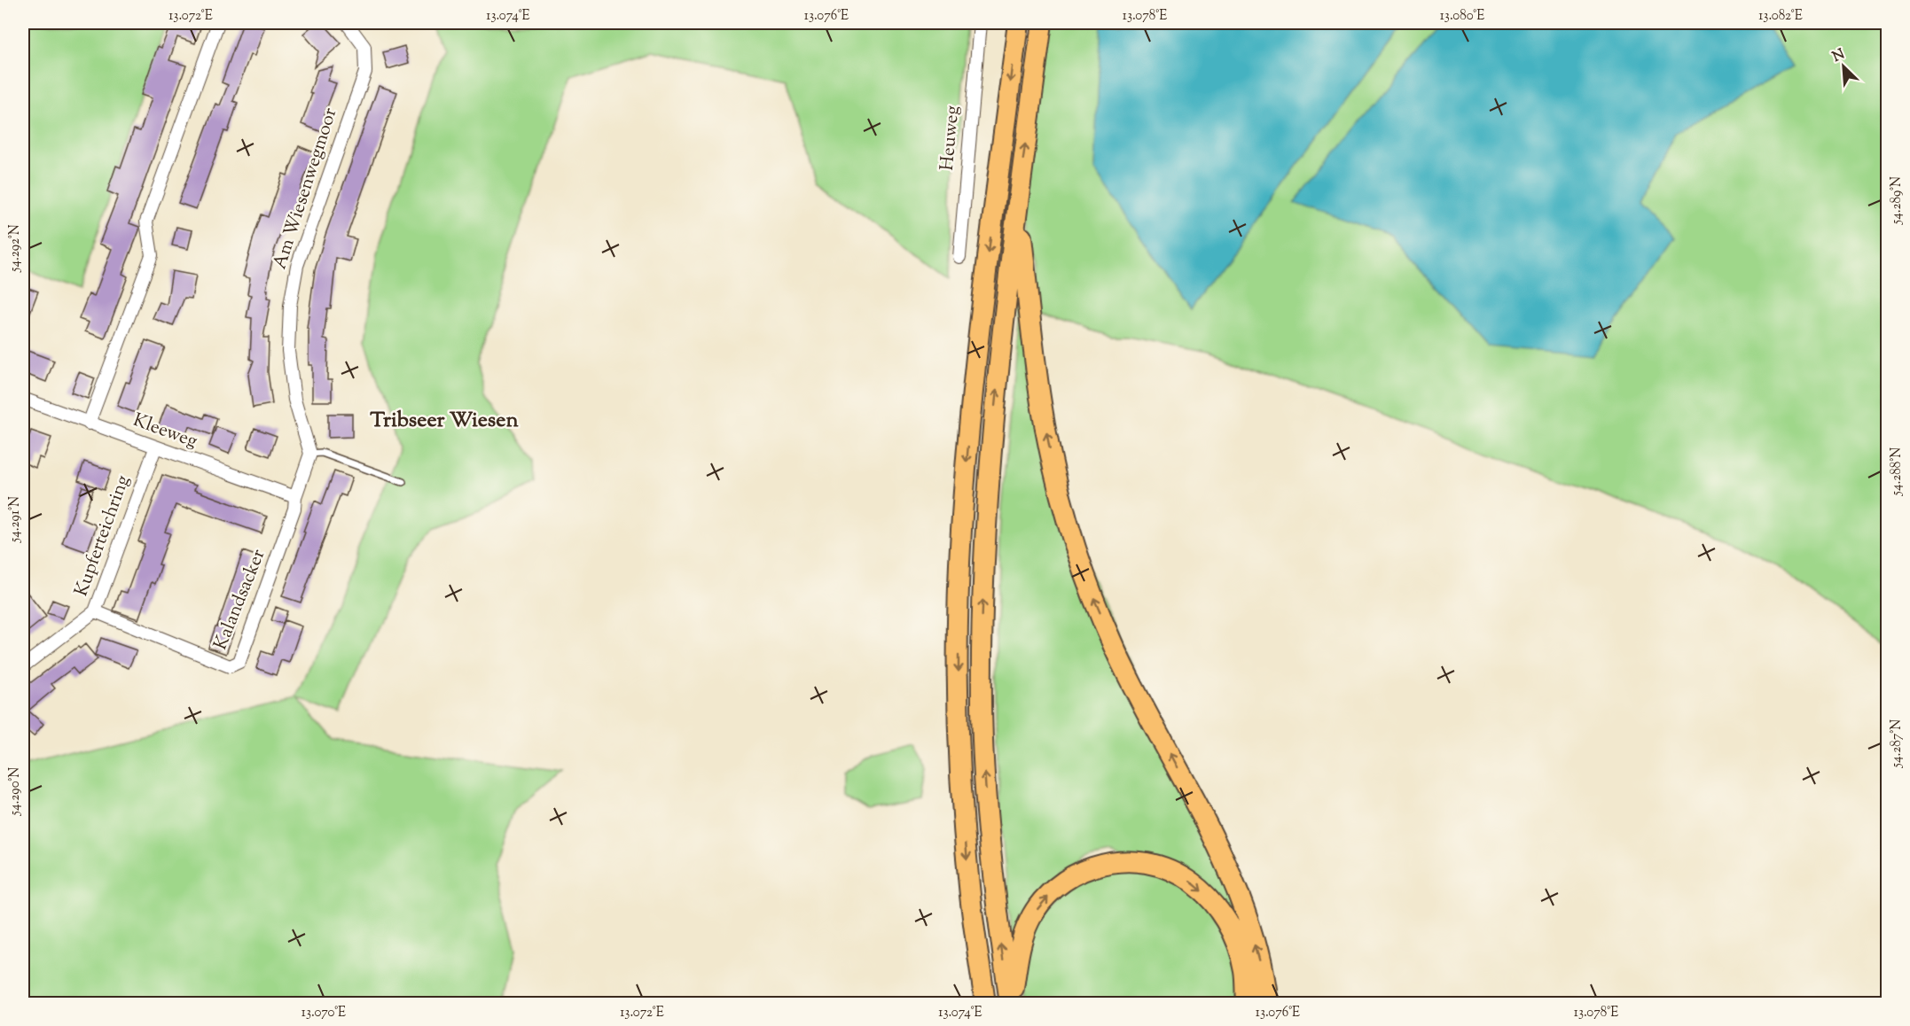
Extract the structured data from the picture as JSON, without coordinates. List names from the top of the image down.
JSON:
{
  "streets": {
    "street": [
      "Heuweg",
      "Am Wiesenwegmoor",
      "Kleeweg",
      "Kupferteichring",
      "Kalandsacker"
    ]
  },
  "crossings": [
    ["Kleeweg", "Kupferteichring"],
    ["Kleeweg", "Kalandsacker"],
    ["Kupferteichring", "Kalandsacker"]
  ],
  "districts": ["Tribseer Wiesen"],
  "north": "top left",
  "coordinates": [
    "13.072°E",
    "13.074°E",
    "13.076°E",
    "13.078°E",
    "13.080°E",
    "13.082°E",
    "54.289°N",
    "54.292°N",
    "54.288°N",
    "54.291°N",
    "54.287°N",
    "54.290°N",
    "13.070°E"
  ]
}
